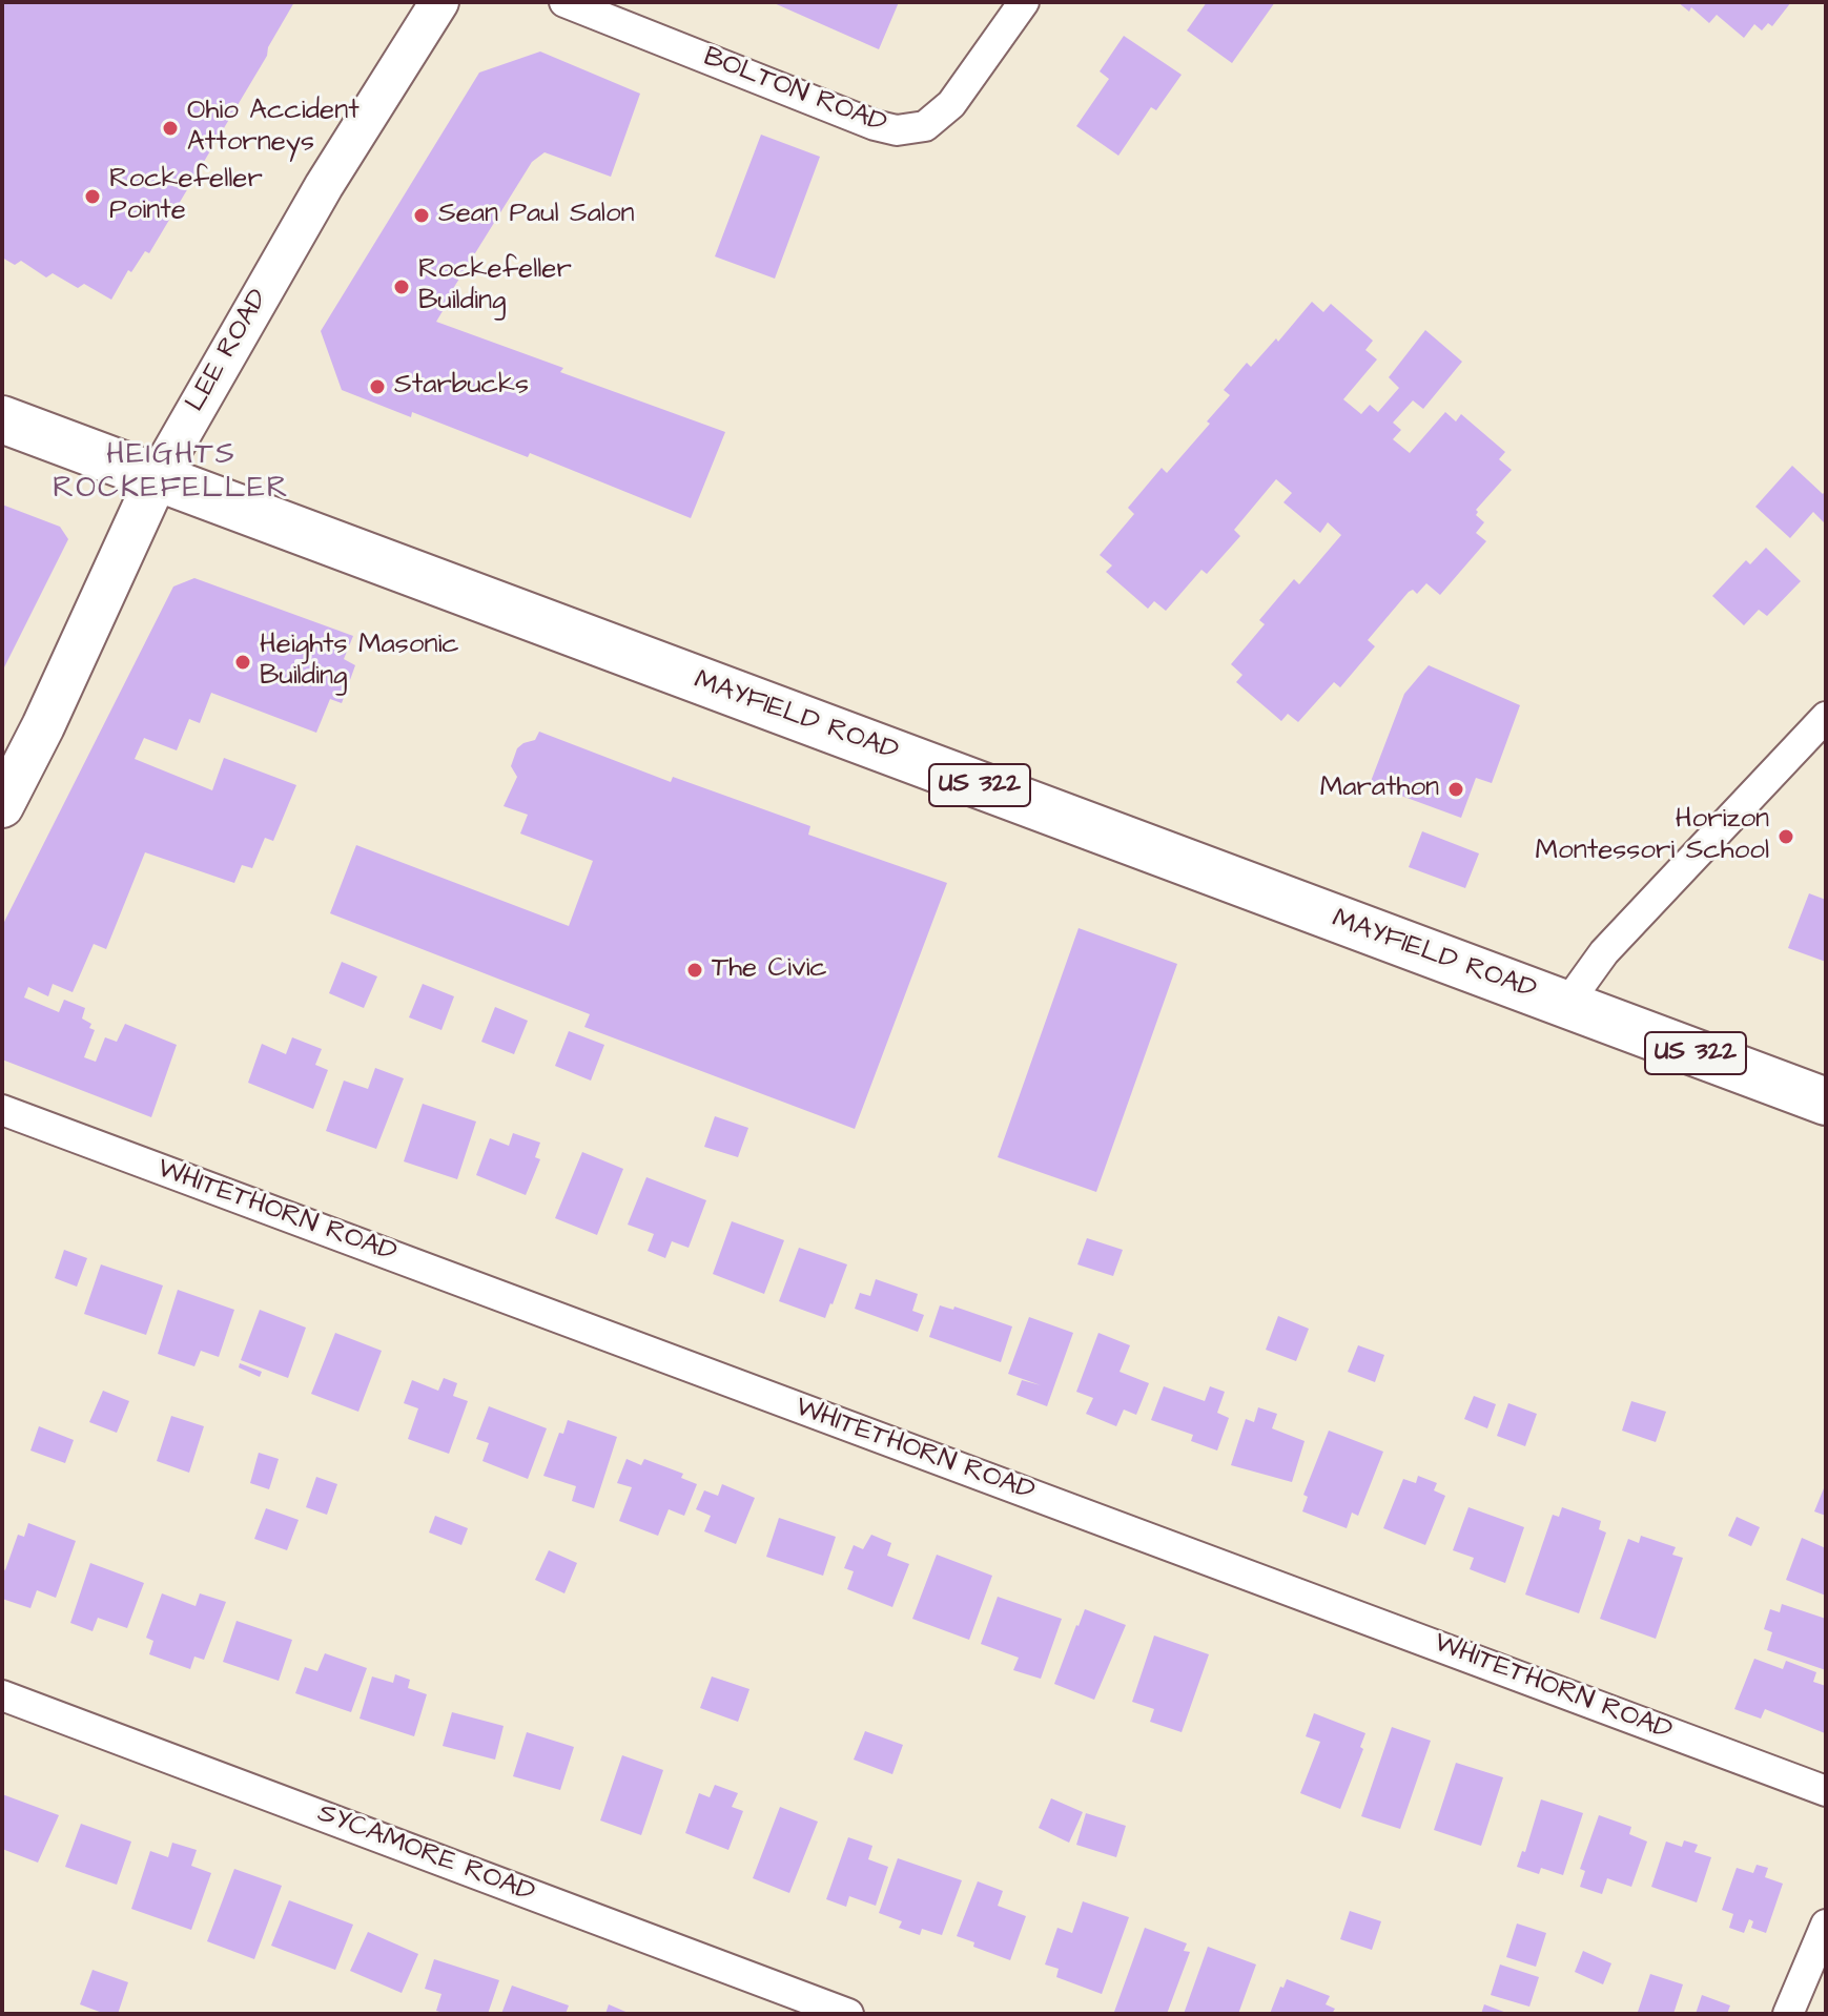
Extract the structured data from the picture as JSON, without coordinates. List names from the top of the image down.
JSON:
{
  "streets": {
    "main road": ["LEE ROAD", "MAYFIELD ROAD", "US 322"],
    "street": ["BOLTON ROAD", "WHITETHORN ROAD", "SYCAMORE ROAD"]
  },
  "crossings": [
    ["LEE ROAD", "MAYFIELD ROAD"]
  ],
  "districts": ["HEIGHTS ROCKEFELLER"],
  "places": [
    "Ohio Accident Attorneys",
    "Rockefeller Pointe",
    "Sean Paul Salon",
    "Rockefeller Building",
    "Starbucks",
    "Heights Masonic Building",
    "Marathon",
    "Horizon Montessori School",
    "The Civic"
  ]
}
